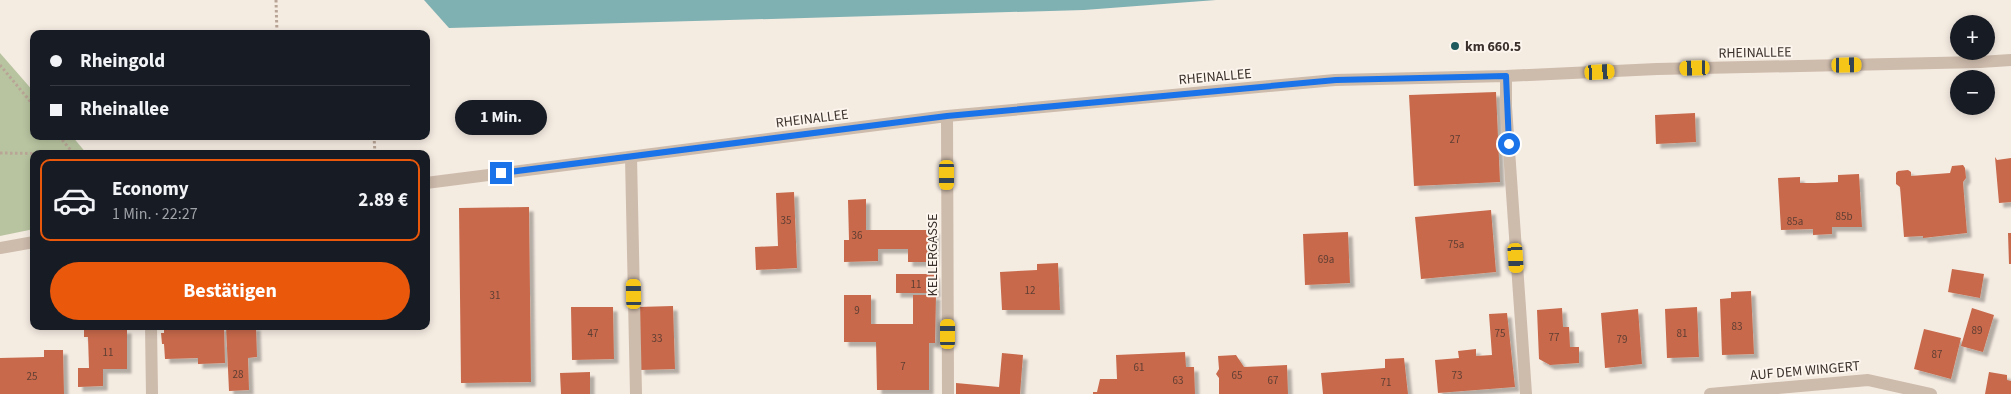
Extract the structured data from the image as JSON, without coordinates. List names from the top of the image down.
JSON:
{
  "streets": {
    "street": ["RHEINALLEE", "KELLERGASSE", "AUF DEM WINGERT"]
  },
  "crossings": [
    ["RHEINALLEE", "KELLERGASSE"]
  ],
  "places": ["km 660.5"],
  "house_numbers": [
    "27",
    "85b",
    "35",
    "85a",
    "36",
    "75a",
    "69a",
    "11",
    "12",
    "31",
    "9",
    "83",
    "89",
    "47",
    "75",
    "81",
    "77",
    "33",
    "79",
    "11",
    "87",
    "7",
    "61",
    "28",
    "65",
    "73",
    "25",
    "63",
    "67",
    "71"
  ],
  "page": {
    "map_buttons": ["+", "−"],
    "banner": ["Rheingold", "Rheinallee"],
    "bubble": "1 Min.",
    "list": [
      {
        "name": "Economy",
        "note": "1 Min. · 22:27",
        "value": "2.89 €"
      }
    ],
    "buttons": "Bestätigen"
  }
}
